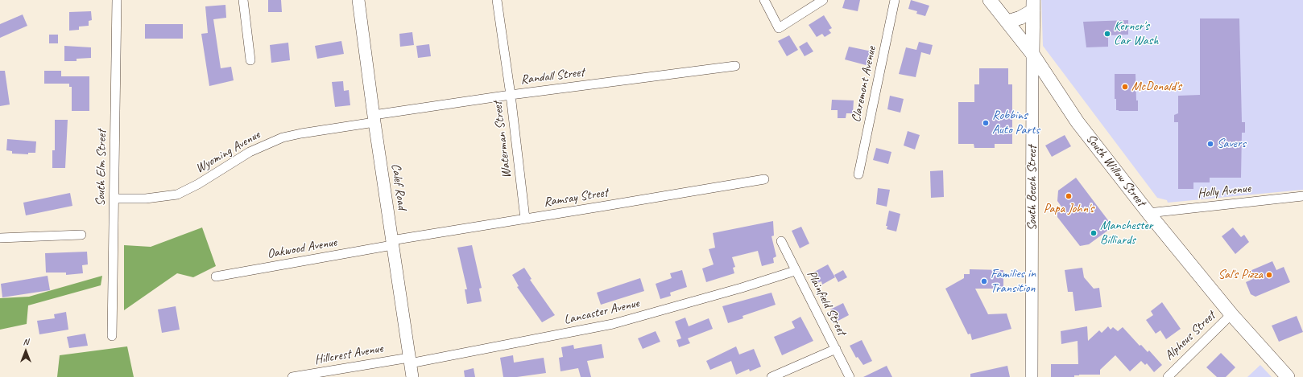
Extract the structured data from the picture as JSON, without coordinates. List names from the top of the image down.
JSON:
{
  "streets": {
    "main road": ["South Willow Street", "Calef Road", "South Beech Street"],
    "street": [
      "Randall Street",
      "Claremont Avenue",
      "Waterman Street",
      "Wyoming Avenue",
      "South Elm Street",
      "Holly Avenue",
      "Ramsay Street",
      "Oakwood Avenue",
      "Plainfield Street",
      "Lancaster Avenue",
      "Alpheus Street",
      "Hillcrest Avenue"
    ]
  },
  "crossings": [
    ["Randall Street", "Waterman Street"],
    ["Randall Street", "Wyoming Avenue"],
    ["Randall Street", "Calef Road"],
    ["Waterman Street", "Ramsay Street"],
    ["Wyoming Avenue", "South Elm Street"],
    ["Wyoming Avenue", "Calef Road"],
    ["South Willow Street", "South Beech Street"],
    ["South Willow Street", "Holly Avenue"],
    ["South Willow Street", "Alpheus Street"],
    ["Calef Road", "Ramsay Street"],
    ["Calef Road", "Oakwood Avenue"],
    ["Calef Road", "Lancaster Avenue"],
    ["Calef Road", "Hillcrest Avenue"],
    ["Ramsay Street", "Oakwood Avenue"],
    ["Plainfield Street", "Lancaster Avenue"],
    ["Lancaster Avenue", "Hillcrest Avenue"]
  ],
  "places": [
    "Kerner's Car Wash",
    "McDonald's",
    "Robbins Auto Parts",
    "Savers",
    "Papa John's",
    "Manchester Billiards",
    "Sal's Pizza",
    "Families in Transition"
  ],
  "north": "top"
}
